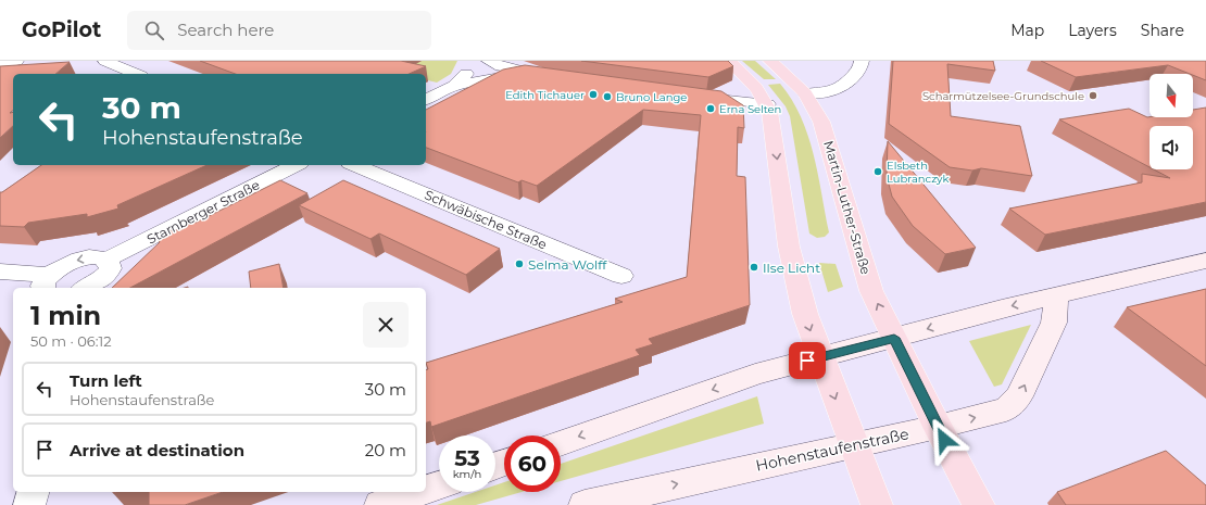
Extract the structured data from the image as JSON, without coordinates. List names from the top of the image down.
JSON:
{
  "streets": {
    "main road": ["Martin-Luther-Straße", "Hohenstaufenstraße"],
    "street": ["Starnberger Straße", "Schwäbische Straße"]
  },
  "crossings": [
    ["Martin-Luther-Straße", "Hohenstaufenstraße"]
  ],
  "places": [
    "Edith Tichauer",
    "Scharmützelsee-Grundschule",
    "Bruno Lange",
    "Erna Selten",
    "Elsbeth Lubranczyk",
    "Selma Wolff",
    "Ilse Licht"
  ],
  "north": "bottom",
  "page": {
    "header": "GoPilot",
    "search": "Search here",
    "nav": ["Map", "Layers", "Share"],
    "turn": ["30 m", "Hohenstaufenstraße"],
    "heading": ["1 min", "50 m · 06:12"],
    "list": [
      {
        "name": "Turn left",
        "note": "Hohenstaufenstraße",
        "value": "30 m"
      },
      {
        "name": "Arrive at destination",
        "value": "20 m"
      }
    ],
    "speed": "53 km/h",
    "limit": "60"
  }
}
